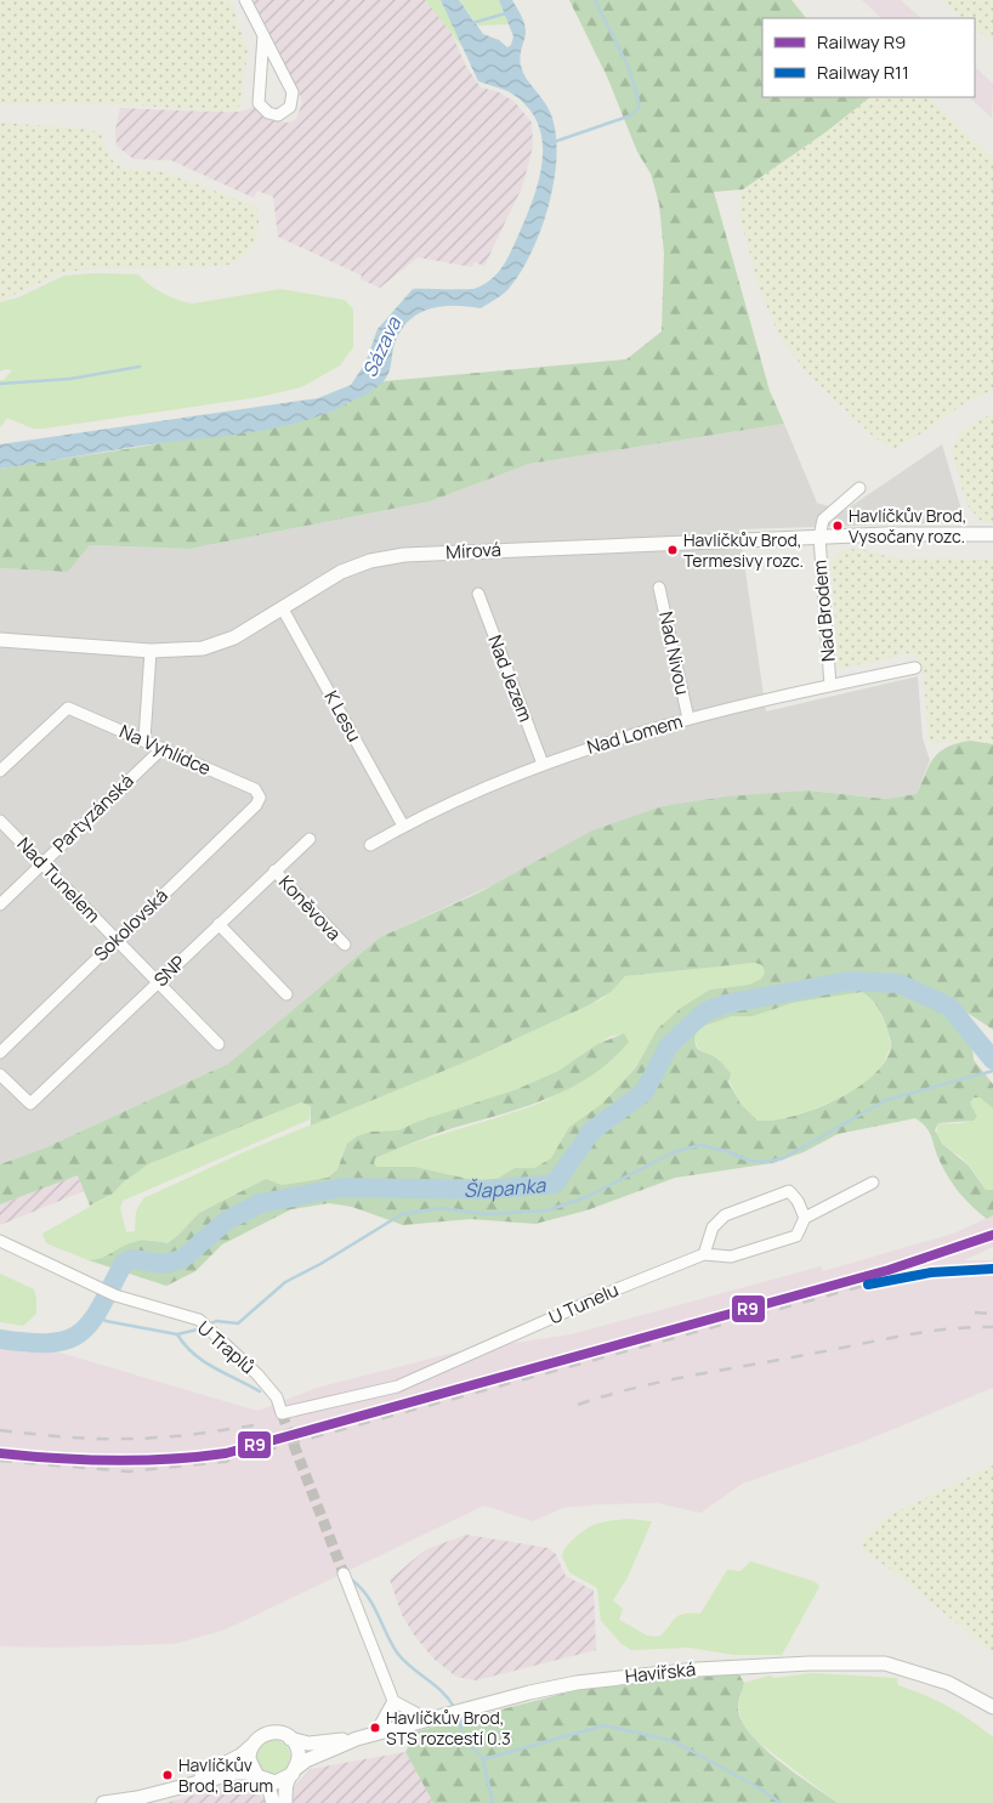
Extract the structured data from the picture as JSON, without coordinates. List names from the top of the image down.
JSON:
{
  "streets": {
    "street": [
      "Mírová",
      "Nad Brodem",
      "Nad Nivou",
      "Nad Jezem",
      "K Lesu",
      "Nad Lomem",
      "Na Vyhlídce",
      "Partyzánská",
      "Nad Tunelem",
      "Koněvova",
      "Sokolovská",
      "SNP",
      "U Tunelu",
      "U Traplů",
      "Havířská"
    ]
  },
  "crossings": [
    ["Mírová", "Nad Brodem"],
    ["Mírová", "K Lesu"],
    ["Nad Brodem", "Nad Lomem"],
    ["Nad Nivou", "Nad Lomem"],
    ["Nad Jezem", "Nad Lomem"],
    ["K Lesu", "Nad Lomem"],
    ["Na Vyhlídce", "Partyzánská"],
    ["Na Vyhlídce", "Sokolovská"],
    ["Partyzánská", "Nad Tunelem"],
    ["Nad Tunelem", "Sokolovská"],
    ["Nad Tunelem", "SNP"],
    ["Koněvova", "SNP"],
    ["U Tunelu", "U Traplů"]
  ],
  "water": ["Sázava", "Šlapanka"],
  "places": [
    "Havlíčkův Brod, Vysočany rozc.",
    "Havlíčkův Brod, Termesivy rozc.",
    "Havlíčkův Brod, STS rozcestí 0.3",
    "Havlíčkův Brod, Barum"
  ],
  "lines": ["rail line R9", "rail line R11"],
  "legend": ["Railway R9", "Railway R11"]
}
